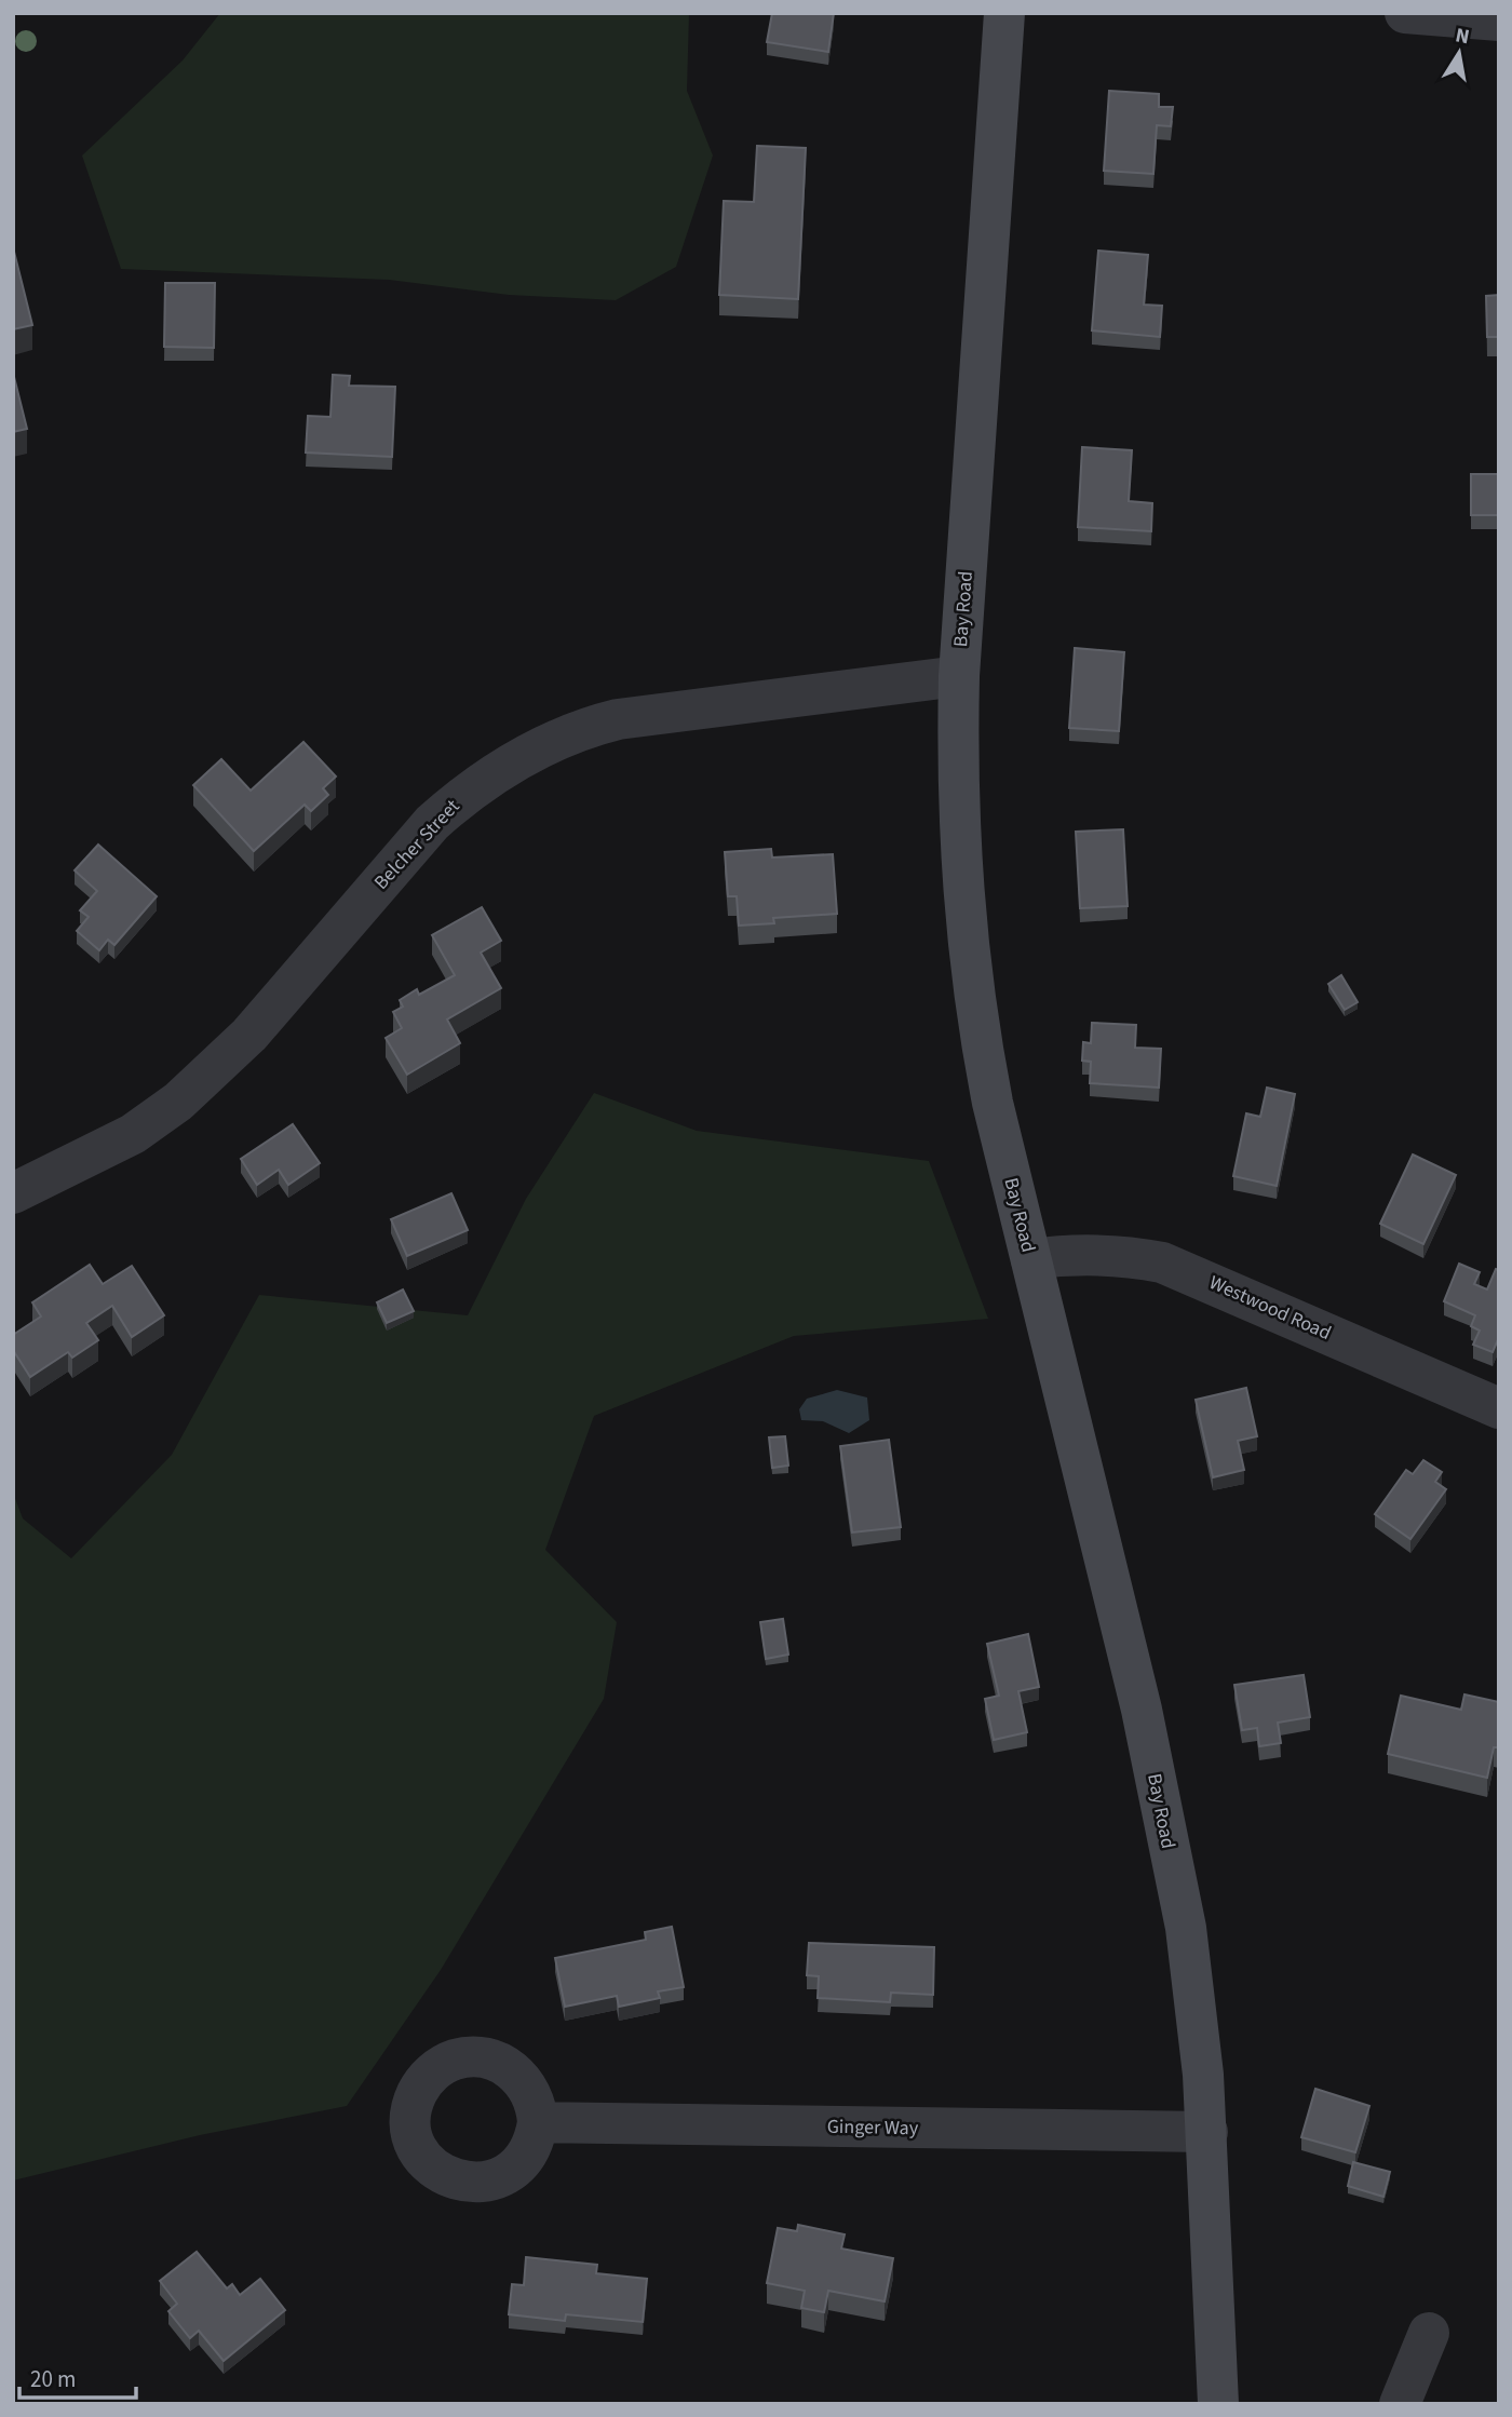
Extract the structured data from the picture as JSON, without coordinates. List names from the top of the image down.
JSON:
{
  "streets": {
    "main road": ["Bay Road"],
    "street": ["Belcher Street", "Westwood Road", "Ginger Way"]
  },
  "crossings": [
    ["Bay Road", "Belcher Street"],
    ["Bay Road", "Westwood Road"],
    ["Bay Road", "Ginger Way"]
  ],
  "scale_bar": "20 m",
  "north": "top"
}
